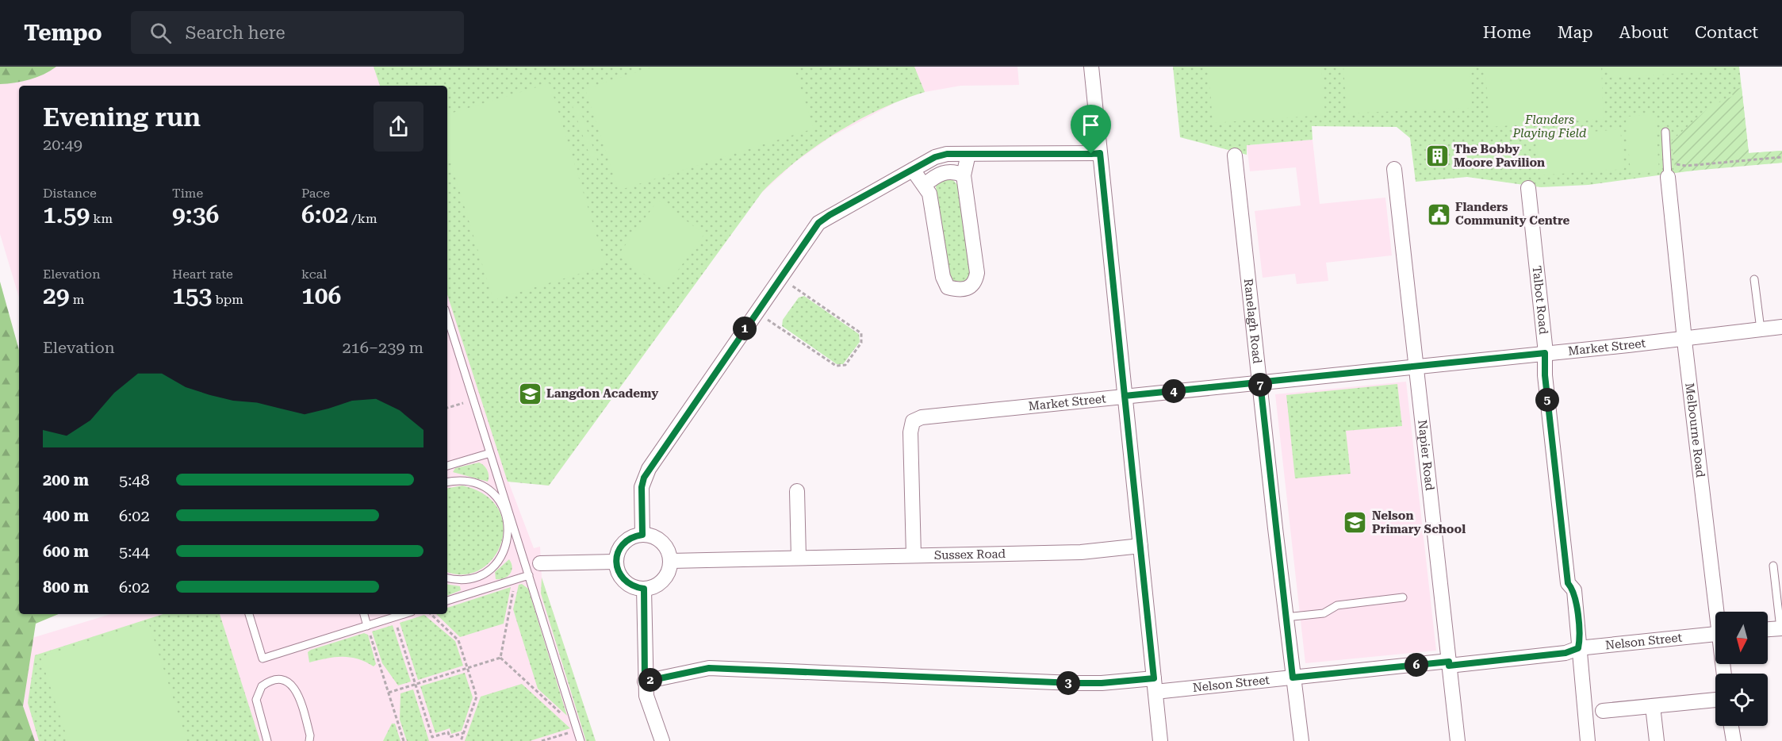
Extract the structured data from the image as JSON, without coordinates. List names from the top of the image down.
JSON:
{
  "streets": {
    "street": [
      "Talbot Road",
      "Ranelagh Road",
      "Market Street",
      "Melbourne Road",
      "Napier Road",
      "Sussex Road",
      "Nelson Street"
    ]
  },
  "crossings": [
    ["Talbot Road", "Market Street"],
    ["Talbot Road", "Nelson Street"],
    ["Ranelagh Road", "Market Street"],
    ["Ranelagh Road", "Nelson Street"],
    ["Market Street", "Melbourne Road"],
    ["Market Street", "Napier Road"],
    ["Market Street", "Sussex Road"],
    ["Napier Road", "Nelson Street"]
  ],
  "parks": ["Flanders Playing Field"],
  "places": {
    "building": ["The Bobby Moore Pavilion"],
    "public building": ["Flanders Community Centre"],
    "school or university": ["Langdon Academy", "Nelson Primary School"]
  },
  "north": "bottom",
  "page": {
    "header": "Tempo",
    "search": "Search here",
    "nav": [
      "Home",
      "Map",
      "About",
      "Contact"
    ],
    "heading": ["Evening run", "20:49"],
    "stats": [
      ["Distance", "1.59 km"],
      ["Time", "9:36"],
      ["Pace", "6:02 /km"],
      ["Elevation", "29 m"],
      ["Heart rate", "153 bpm"],
      ["kcal", "106"]
    ],
    "pins": [
      "1",
      "7",
      "4",
      "5",
      "6",
      "2",
      "3"
    ],
    "chart": ["Elevation", "216–239 m"],
    "list": [
      {
        "name": "200 m",
        "note": "5:48"
      },
      {
        "name": "400 m",
        "note": "6:02"
      },
      {
        "name": "600 m",
        "note": "5:44"
      },
      {
        "name": "800 m",
        "note": "6:02"
      }
    ]
  }
}
